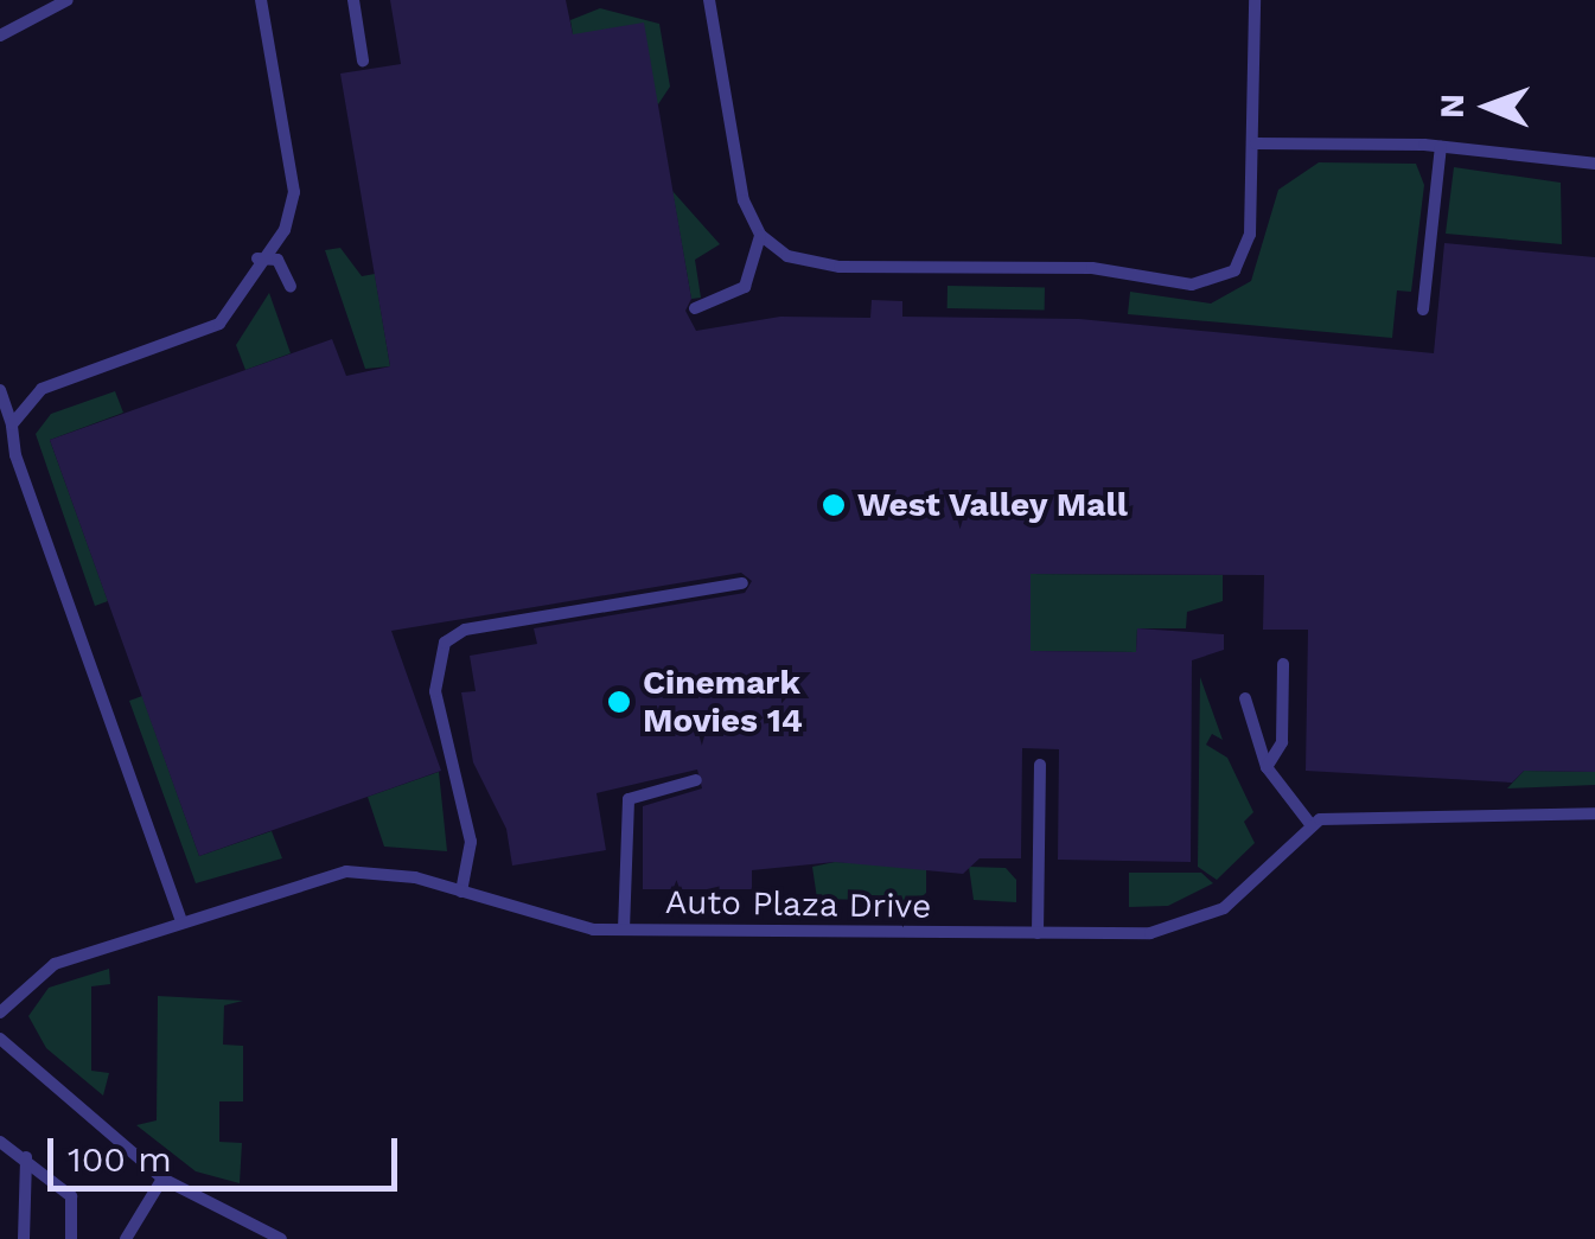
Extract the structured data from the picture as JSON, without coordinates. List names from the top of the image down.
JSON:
{
  "streets": {
    "lane": ["Auto Plaza Drive"]
  },
  "places": ["West Valley Mall", "Cinemark Movies 14"],
  "scale_bar": "100 m",
  "north": "left"
}
